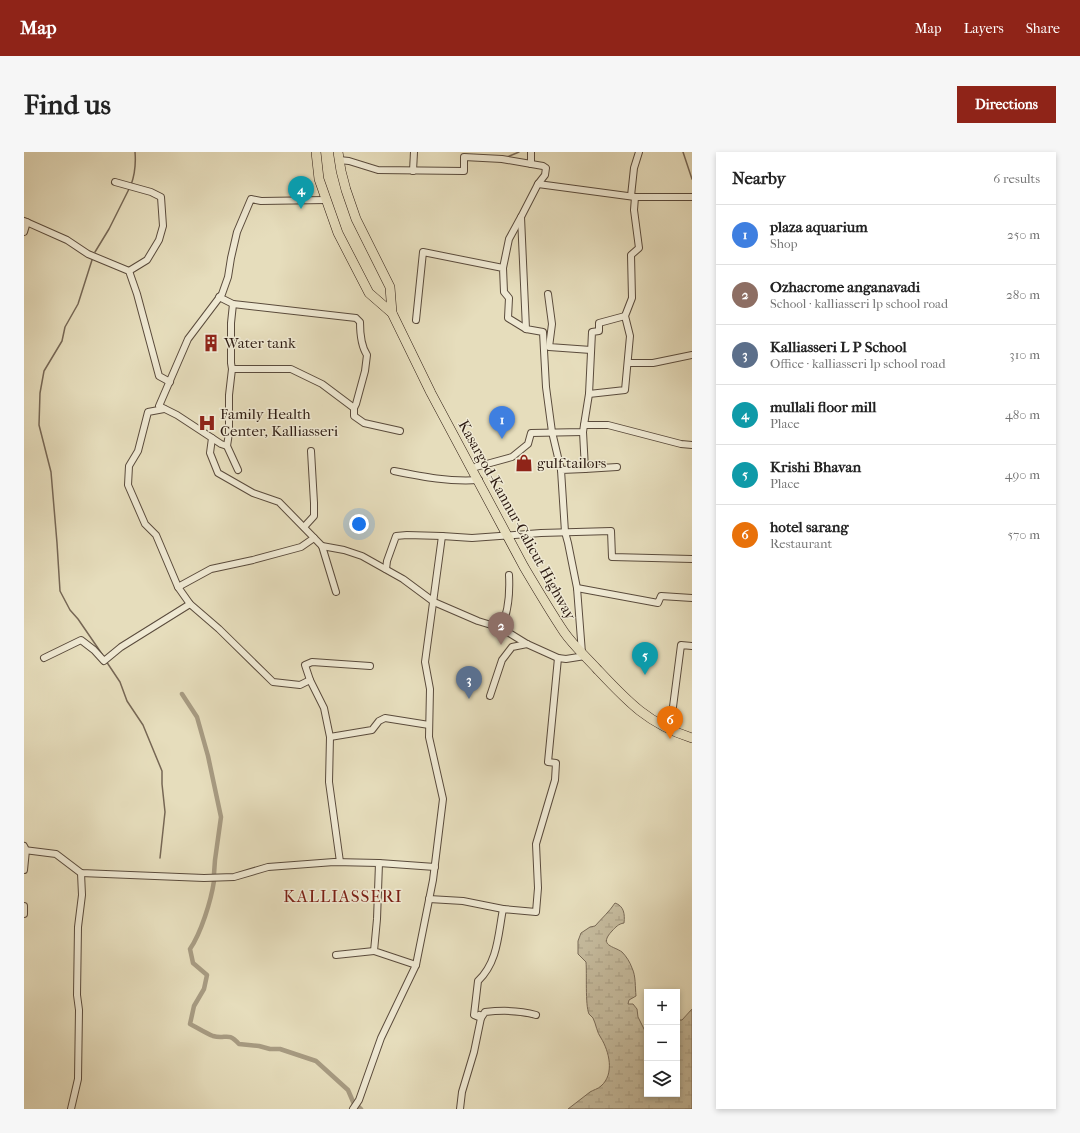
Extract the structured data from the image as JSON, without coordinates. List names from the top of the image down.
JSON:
{
  "streets": {
    "highway": ["Kasargod-Kannur-Calicut Highway"]
  },
  "districts": ["KALLIASSERI"],
  "places": {
    "building": ["Water tank"],
    "hospital": ["Family Health Center, Kalliasseri"],
    "shop": ["gulf tailors"]
  },
  "page": {
    "header": "Map",
    "nav": ["Map", "Layers", "Share"],
    "buttons": "Directions",
    "title": "Find us",
    "heading": ["Nearby", "6 results"],
    "pins": [
      "4",
      "1",
      "2",
      "5",
      "3",
      "6"
    ],
    "list": [
      {
        "mark": "1",
        "name": "plaza aquarium",
        "note": "Shop",
        "value": "250 m"
      },
      {
        "mark": "2",
        "name": "Ozhacrome anganavadi",
        "note": "School · kalliasseri lp school road",
        "value": "280 m"
      },
      {
        "mark": "3",
        "name": "Kalliasseri L P School",
        "note": "Office · kalliasseri lp school road",
        "value": "310 m"
      },
      {
        "mark": "4",
        "name": "mullali floor mill",
        "note": "Place",
        "value": "480 m"
      },
      {
        "mark": "5",
        "name": "Krishi Bhavan",
        "note": "Place",
        "value": "490 m"
      },
      {
        "mark": "6",
        "name": "hotel sarang",
        "note": "Restaurant",
        "value": "570 m"
      }
    ],
    "map_buttons": ["+", "−"]
  }
}
